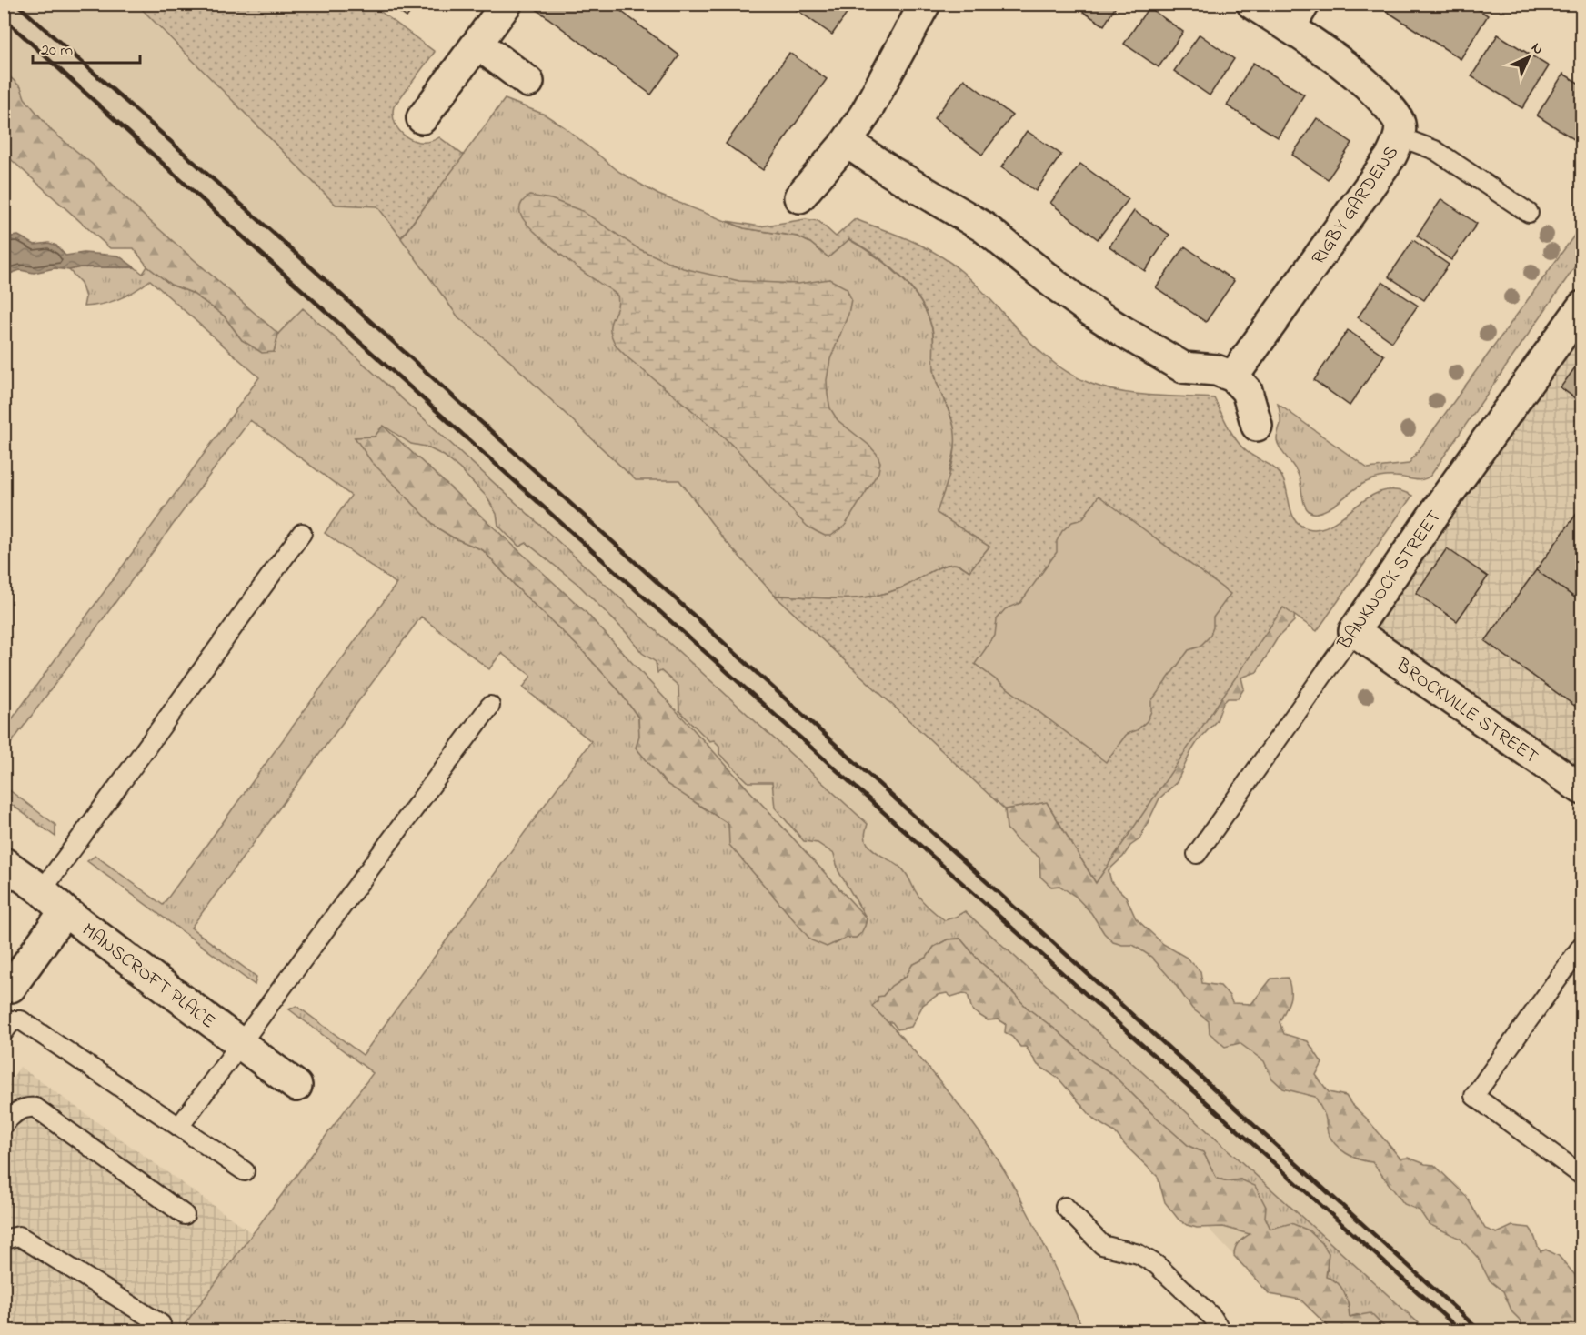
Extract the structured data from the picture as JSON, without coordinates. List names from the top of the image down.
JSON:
{
  "streets": {
    "street": [
      "RIGBY GARDENS",
      "BANKNOCK STREET",
      "BROCKVILLE STREET",
      "MANSCROFT PLACE"
    ]
  },
  "crossings": [
    ["BANKNOCK STREET", "BROCKVILLE STREET"]
  ],
  "scale_bar": "20 m",
  "north": "top right"
}
